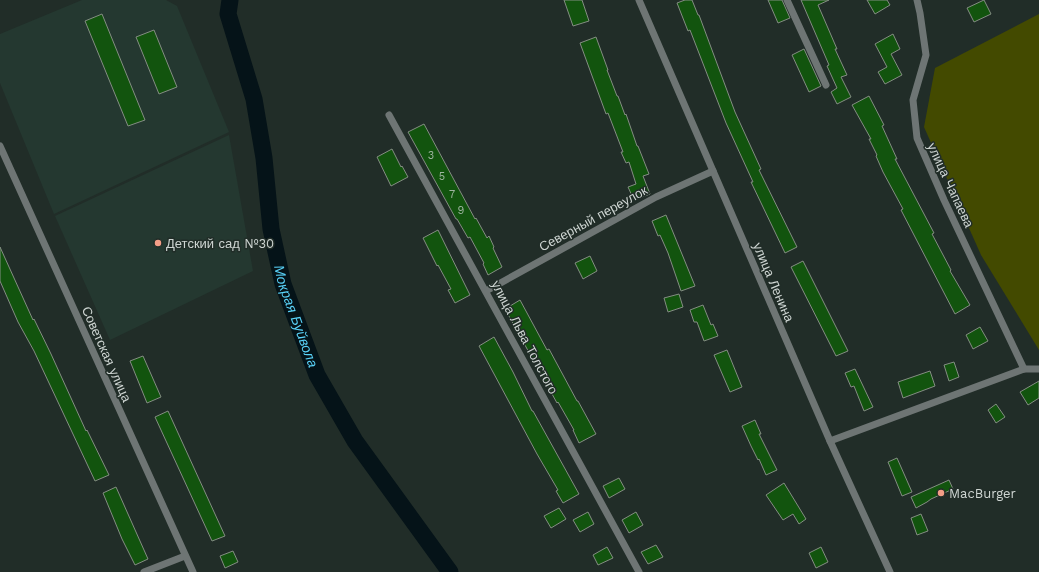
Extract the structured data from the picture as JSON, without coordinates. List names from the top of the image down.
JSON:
{
  "streets": {
    "street": [
      "улица Чапаева",
      "Северный переулок",
      "улица Ленина",
      "улица Льва Толстого",
      "Советская улица"
    ]
  },
  "crossings": [
    ["Северный переулок", "улица Ленина"],
    ["Северный переулок", "улица Льва Толстого"]
  ],
  "water": ["Мокрая Буйвола"],
  "places": ["Детский сад №30", "MacBurger"],
  "house_numbers": [
    "3",
    "5",
    "7",
    "9"
  ]
}
